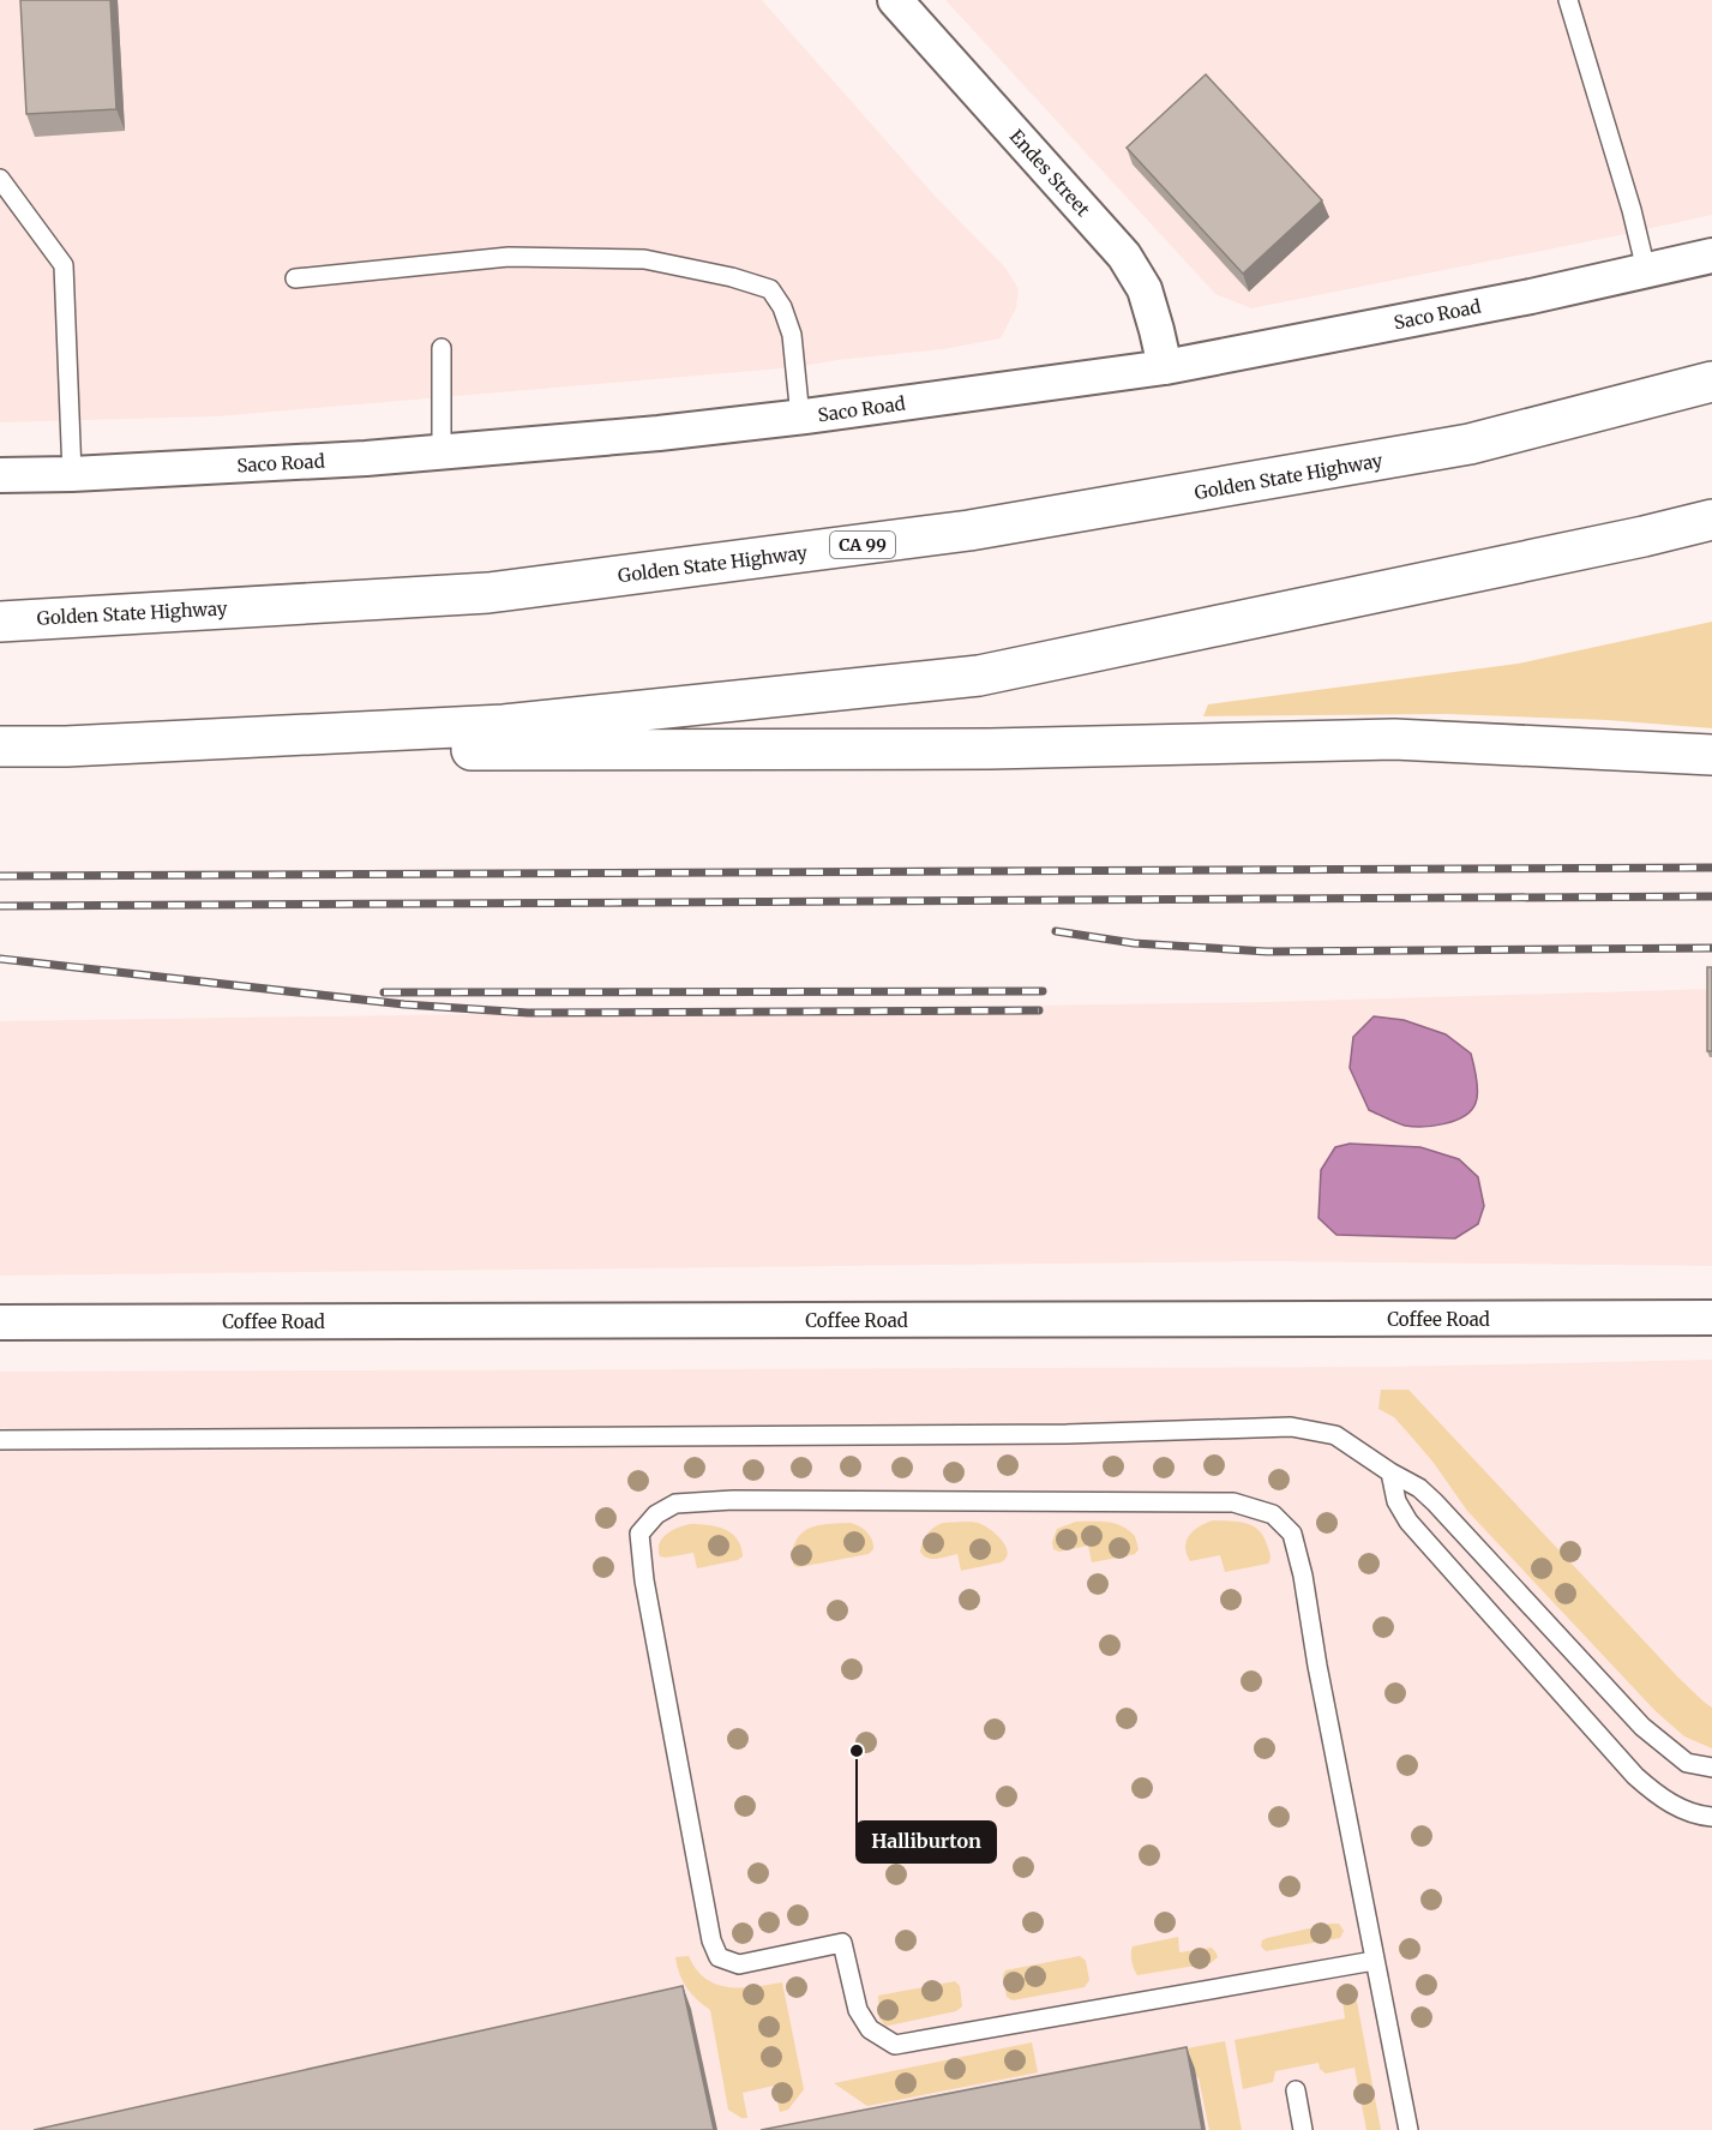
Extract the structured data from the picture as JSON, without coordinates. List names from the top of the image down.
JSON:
{
  "streets": {
    "highway": ["Golden State Highway", "CA 99"],
    "street": ["Endes Street", "Saco Road", "Coffee Road"]
  },
  "crossings": [
    ["Endes Street", "Saco Road"]
  ],
  "places": ["Halliburton"]
}
